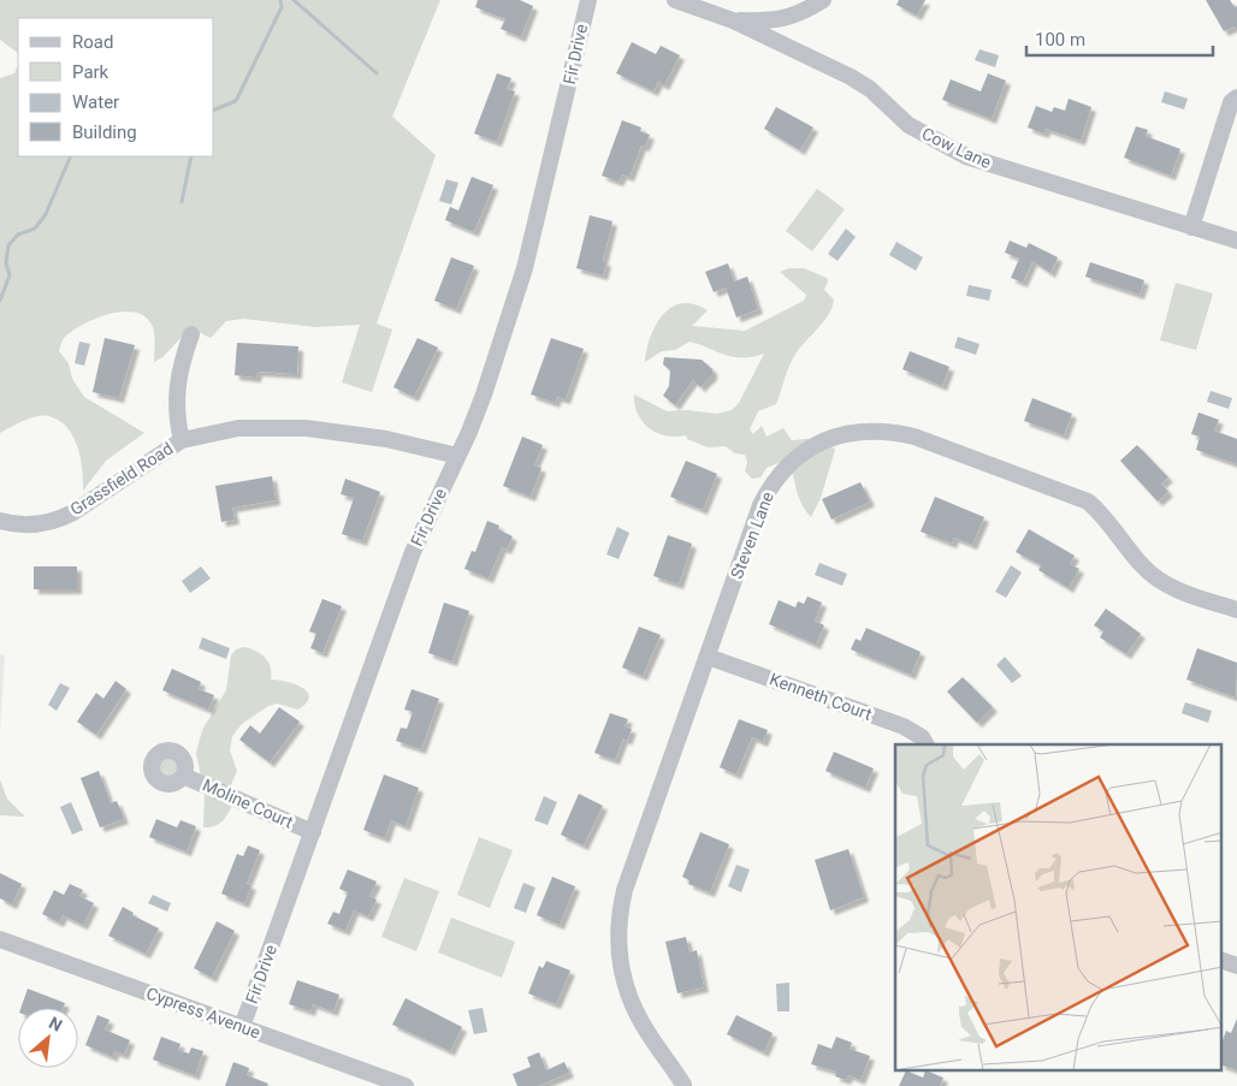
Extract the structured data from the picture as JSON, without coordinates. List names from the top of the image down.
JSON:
{
  "streets": {
    "street": [
      "Fir Drive",
      "Cow Lane",
      "Grassfield Road",
      "Steven Lane",
      "Kenneth Court",
      "Moline Court",
      "Cypress Avenue"
    ]
  },
  "crossings": [
    ["Fir Drive", "Grassfield Road"],
    ["Fir Drive", "Moline Court"],
    ["Fir Drive", "Cypress Avenue"],
    ["Steven Lane", "Kenneth Court"]
  ],
  "legend": [
    "Road",
    "Park",
    "Water",
    "Building"
  ],
  "scale_bar": "100 m",
  "north": "top right"
}
